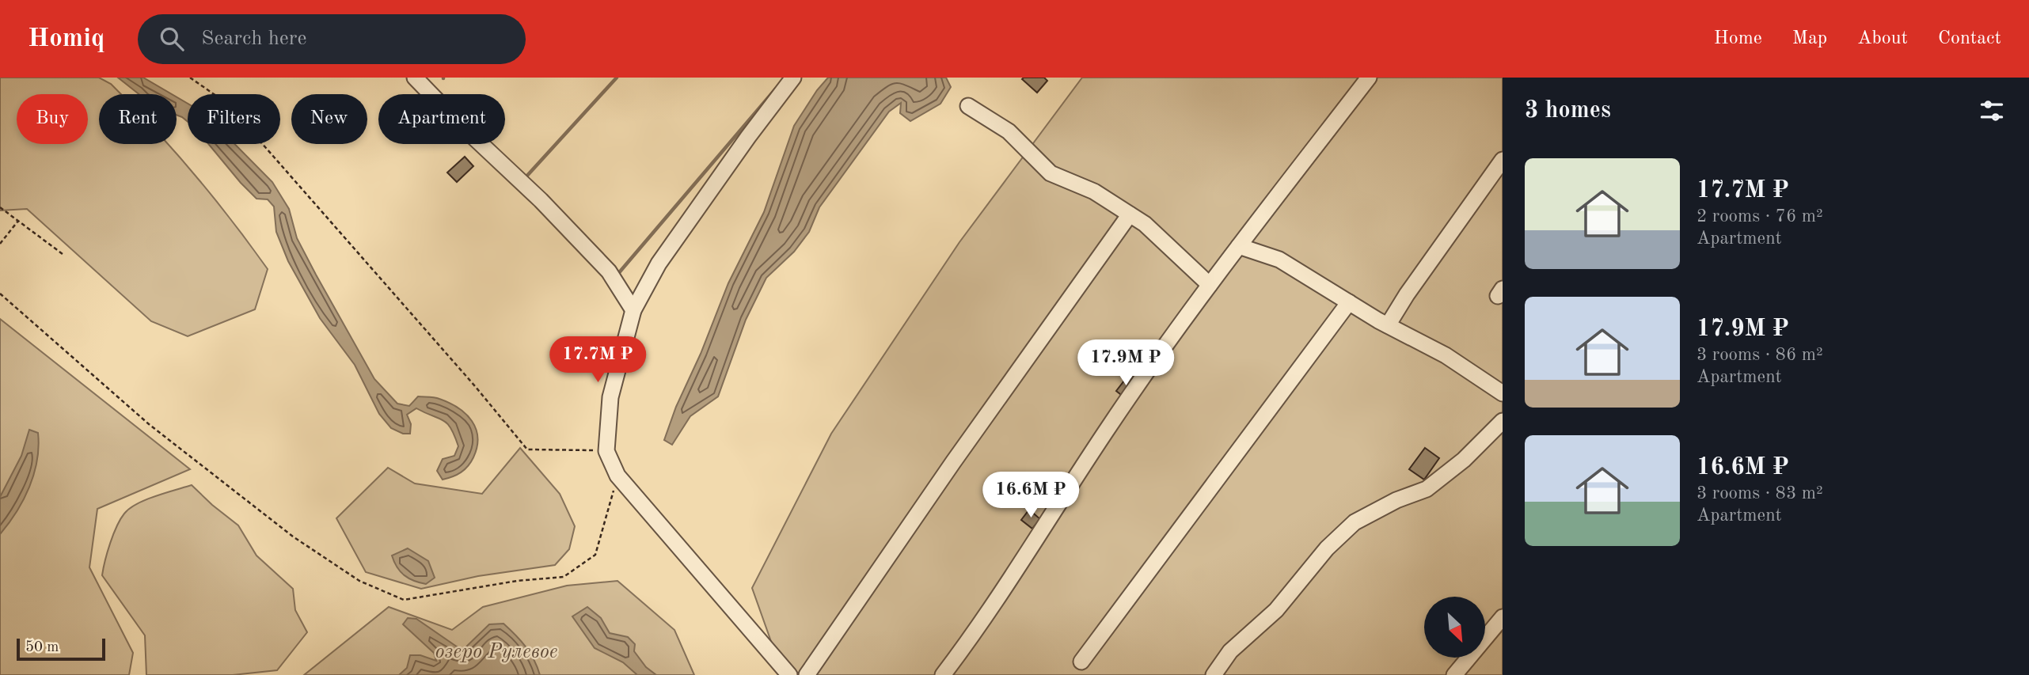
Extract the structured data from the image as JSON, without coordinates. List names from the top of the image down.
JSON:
{
  "water": ["озеро Рулевое"],
  "scale_bar": "50 m",
  "north": "bottom right",
  "page": {
    "header": "Homiq",
    "search": "Search here",
    "nav": [
      "Home",
      "Map",
      "About",
      "Contact"
    ],
    "heading": "3 homes",
    "chip": [
      "Buy",
      "Rent",
      "Filters",
      "New",
      "Apartment"
    ],
    "list": [
      {
        "name": "17.7M ₽",
        "note": "2 rooms · 76 m² · Apartment"
      },
      {
        "name": "17.9M ₽",
        "note": "3 rooms · 86 m² · Apartment"
      },
      {
        "name": "16.6M ₽",
        "note": "3 rooms · 83 m² · Apartment"
      }
    ],
    "price": ["17.7M ₽", "17.9M ₽", "16.6M ₽"],
    "scale": "50 m"
  }
}
